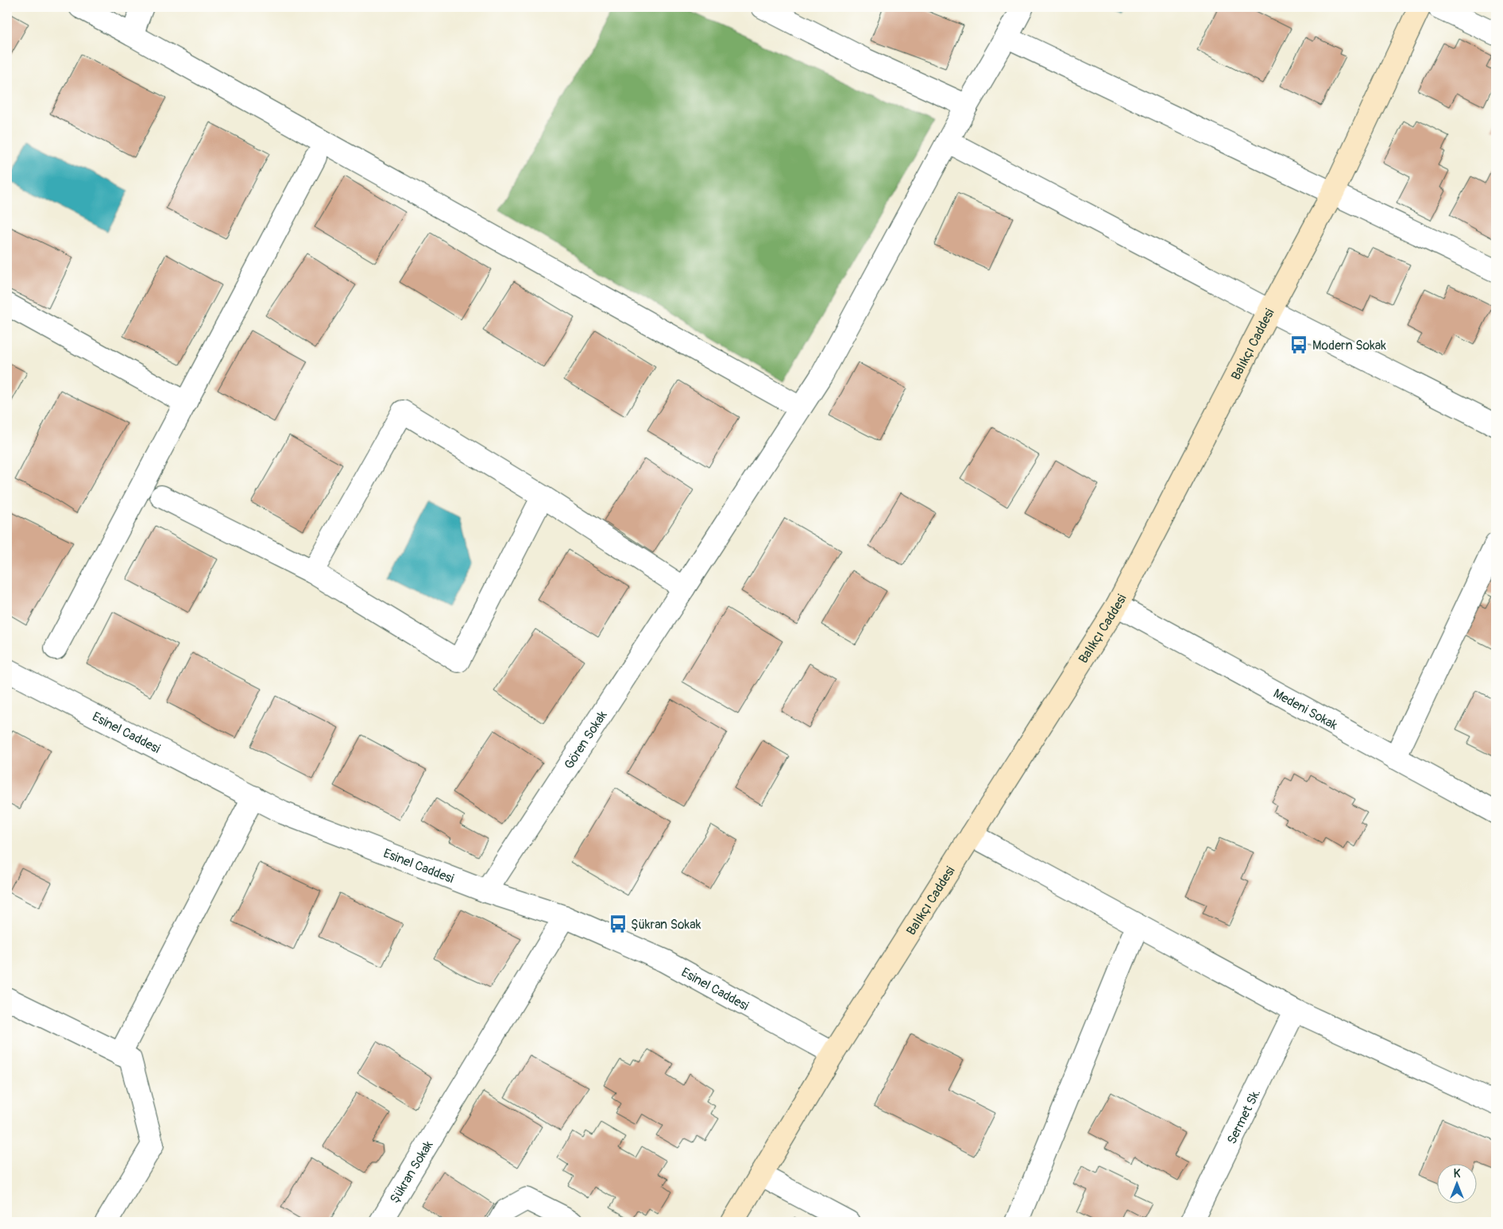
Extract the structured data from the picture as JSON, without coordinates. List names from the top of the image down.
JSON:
{
  "streets": {
    "main road": ["Balıkçı Caddesi"],
    "street": [
      "Medeni Sokak",
      "Esinel Caddesi",
      "Gören Sokak",
      "Sermet Sk.",
      "Şükran Sokak"
    ]
  },
  "crossings": [
    ["Balıkçı Caddesi", "Medeni Sokak"],
    ["Balıkçı Caddesi", "Esinel Caddesi"],
    ["Esinel Caddesi", "Gören Sokak"],
    ["Esinel Caddesi", "Şükran Sokak"]
  ],
  "places": {
    "bus stop": ["Modern Sokak", "Şükran Sokak"]
  },
  "north": "top"
}
